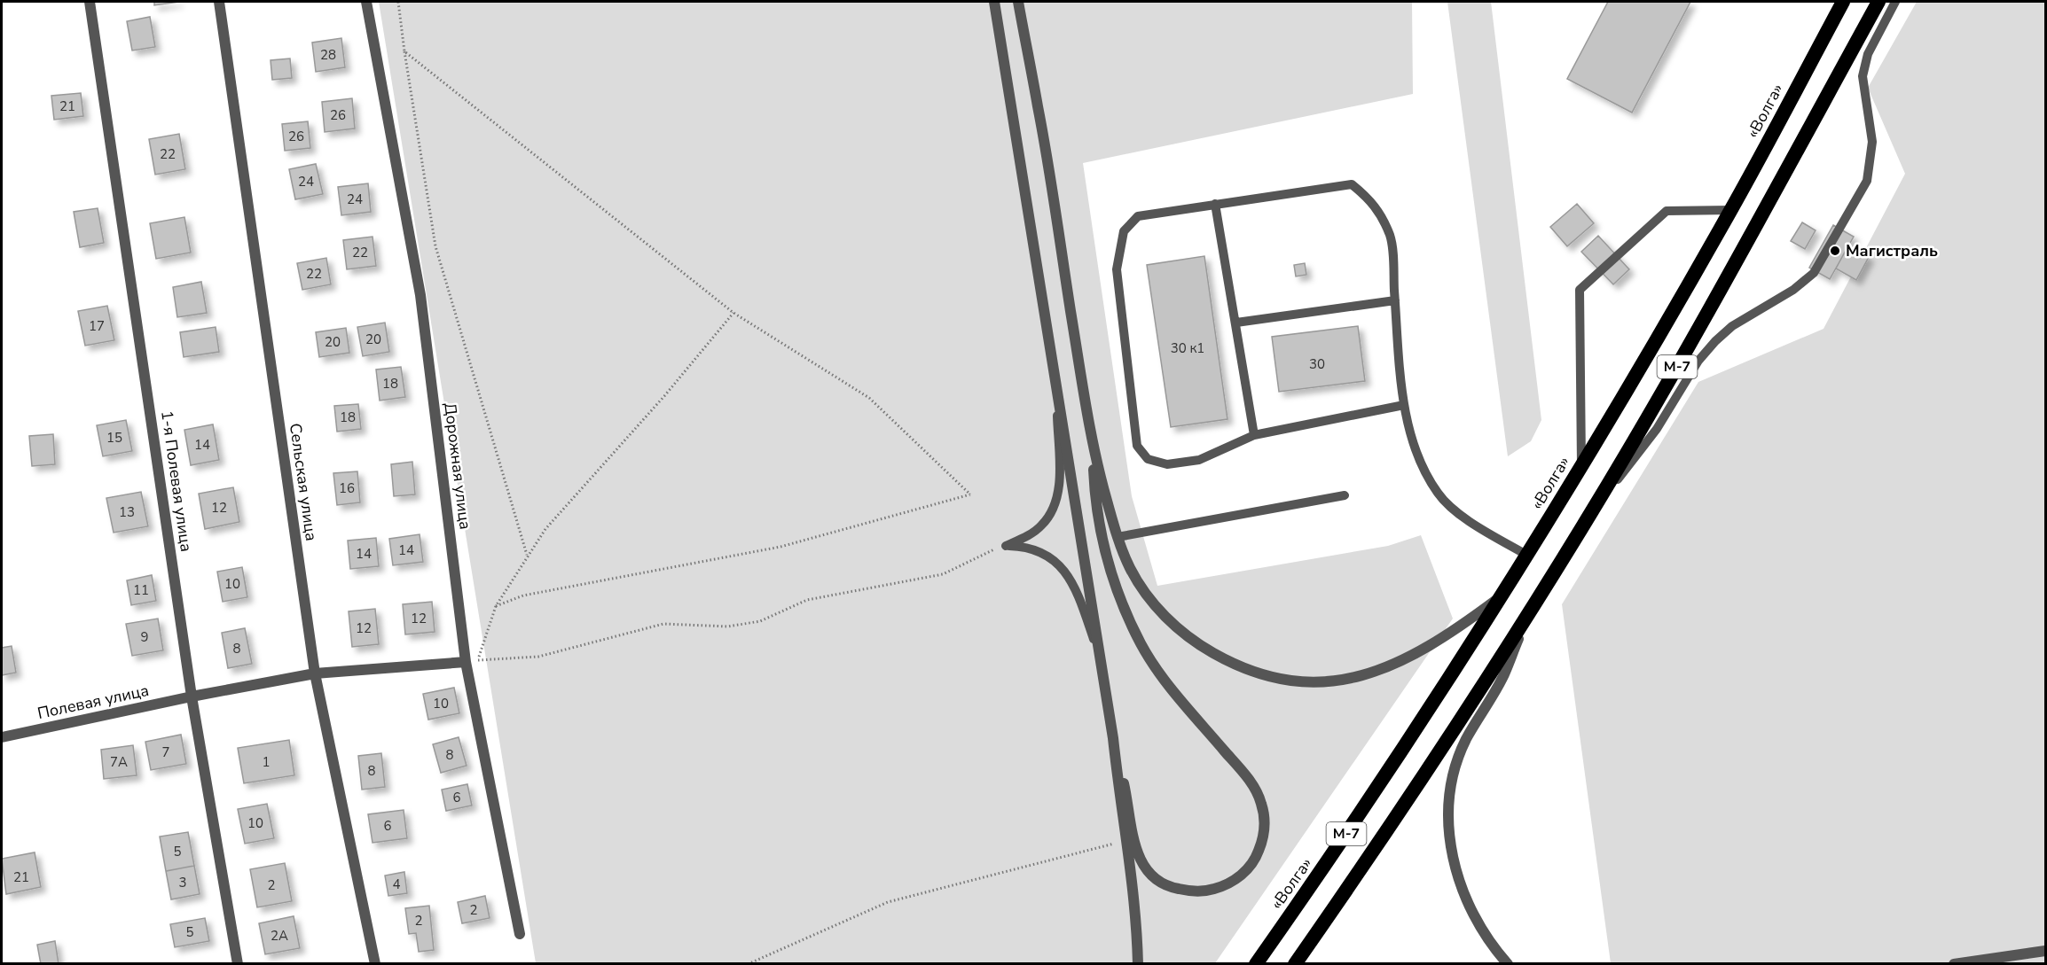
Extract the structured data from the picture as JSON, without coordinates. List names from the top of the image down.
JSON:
{
  "streets": {
    "highway": ["«Волга»", "М-7"],
    "street": [
      "Дорожная улица",
      "1-я Полевая улица",
      "Сельская улица",
      "Полевая улица"
    ]
  },
  "crossings": [
    ["Дорожная улица", "Полевая улица"],
    ["1-я Полевая улица", "Полевая улица"],
    ["Сельская улица", "Полевая улица"]
  ],
  "places": ["Магистраль"],
  "house_numbers": [
    "28",
    "21",
    "26",
    "26",
    "22",
    "24",
    "24",
    "22",
    "22",
    "17",
    "20",
    "20",
    "30 к1",
    "30",
    "18",
    "18",
    "15",
    "14",
    "16",
    "12",
    "13",
    "14",
    "14",
    "10",
    "11",
    "12",
    "12",
    "9",
    "8",
    "10",
    "7",
    "8",
    "7А",
    "1",
    "8",
    "6",
    "10",
    "6",
    "5",
    "21",
    "3",
    "4",
    "2",
    "2",
    "2",
    "5",
    "2А"
  ]
}
